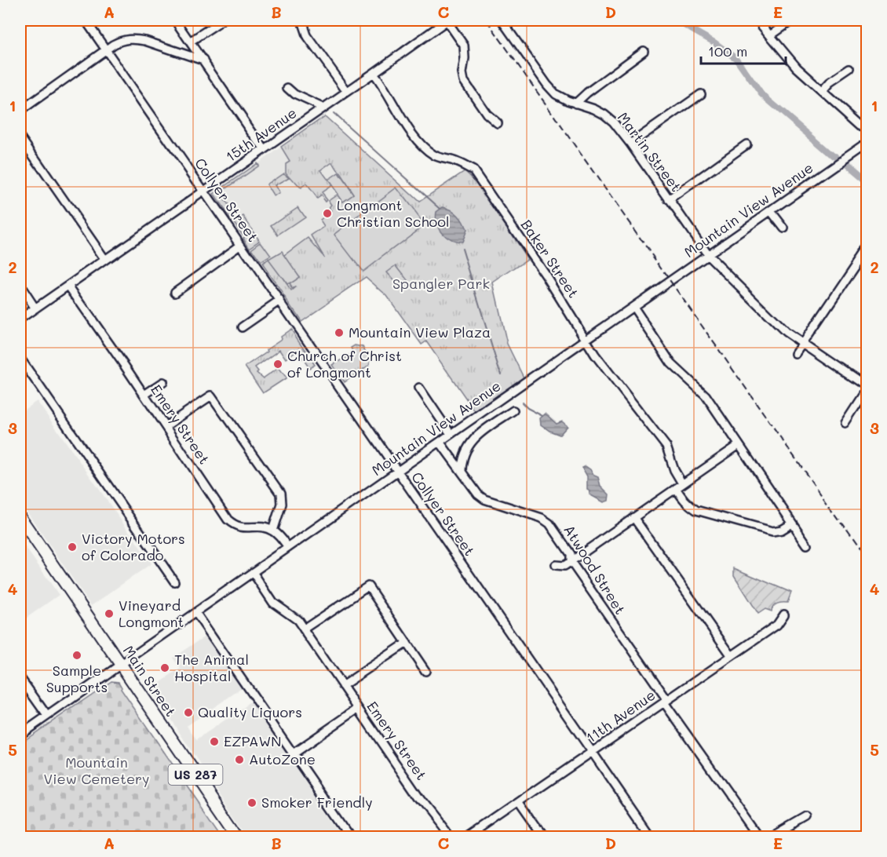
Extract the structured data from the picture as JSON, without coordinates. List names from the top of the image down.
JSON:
{
  "streets": {
    "highway": ["Main Street", "US 287"],
    "street": [
      "15th Avenue",
      "Martin Street",
      "Collyer Street",
      "Mountain View Avenue",
      "Baker Street",
      "Emery Street",
      "Atwood Street",
      "11th Avenue"
    ]
  },
  "crossings": [
    ["15th Avenue", "Collyer Street"],
    ["15th Avenue", "Baker Street"],
    ["15th Avenue", "Emery Street"],
    ["Martin Street", "Mountain View Avenue"],
    ["Collyer Street", "Mountain View Avenue"],
    ["Collyer Street", "11th Avenue"],
    ["Mountain View Avenue", "Baker Street"],
    ["Mountain View Avenue", "Emery Street"],
    ["Mountain View Avenue", "Atwood Street"],
    ["Mountain View Avenue", "Main Street"],
    ["Atwood Street", "11th Avenue"]
  ],
  "parks": ["Spangler Park", "Mountain View Cemetery"],
  "places": [
    "Longmont Christian School",
    "Mountain View Plaza",
    "Church of Christ of Longmont",
    "Victory Motors of Colorado",
    "Vineyard Longmont",
    "Sample Supports",
    "The Animal Hospital",
    "Quality Liquors",
    "EZPAWN",
    "AutoZone",
    "Smoker Friendly"
  ],
  "scale_bar": "100 m",
  "grid": {
    "columns": [
      "A",
      "B",
      "C",
      "D",
      "E"
    ],
    "rows": [
      "1",
      "2",
      "3",
      "4",
      "5"
    ]
  }
}
